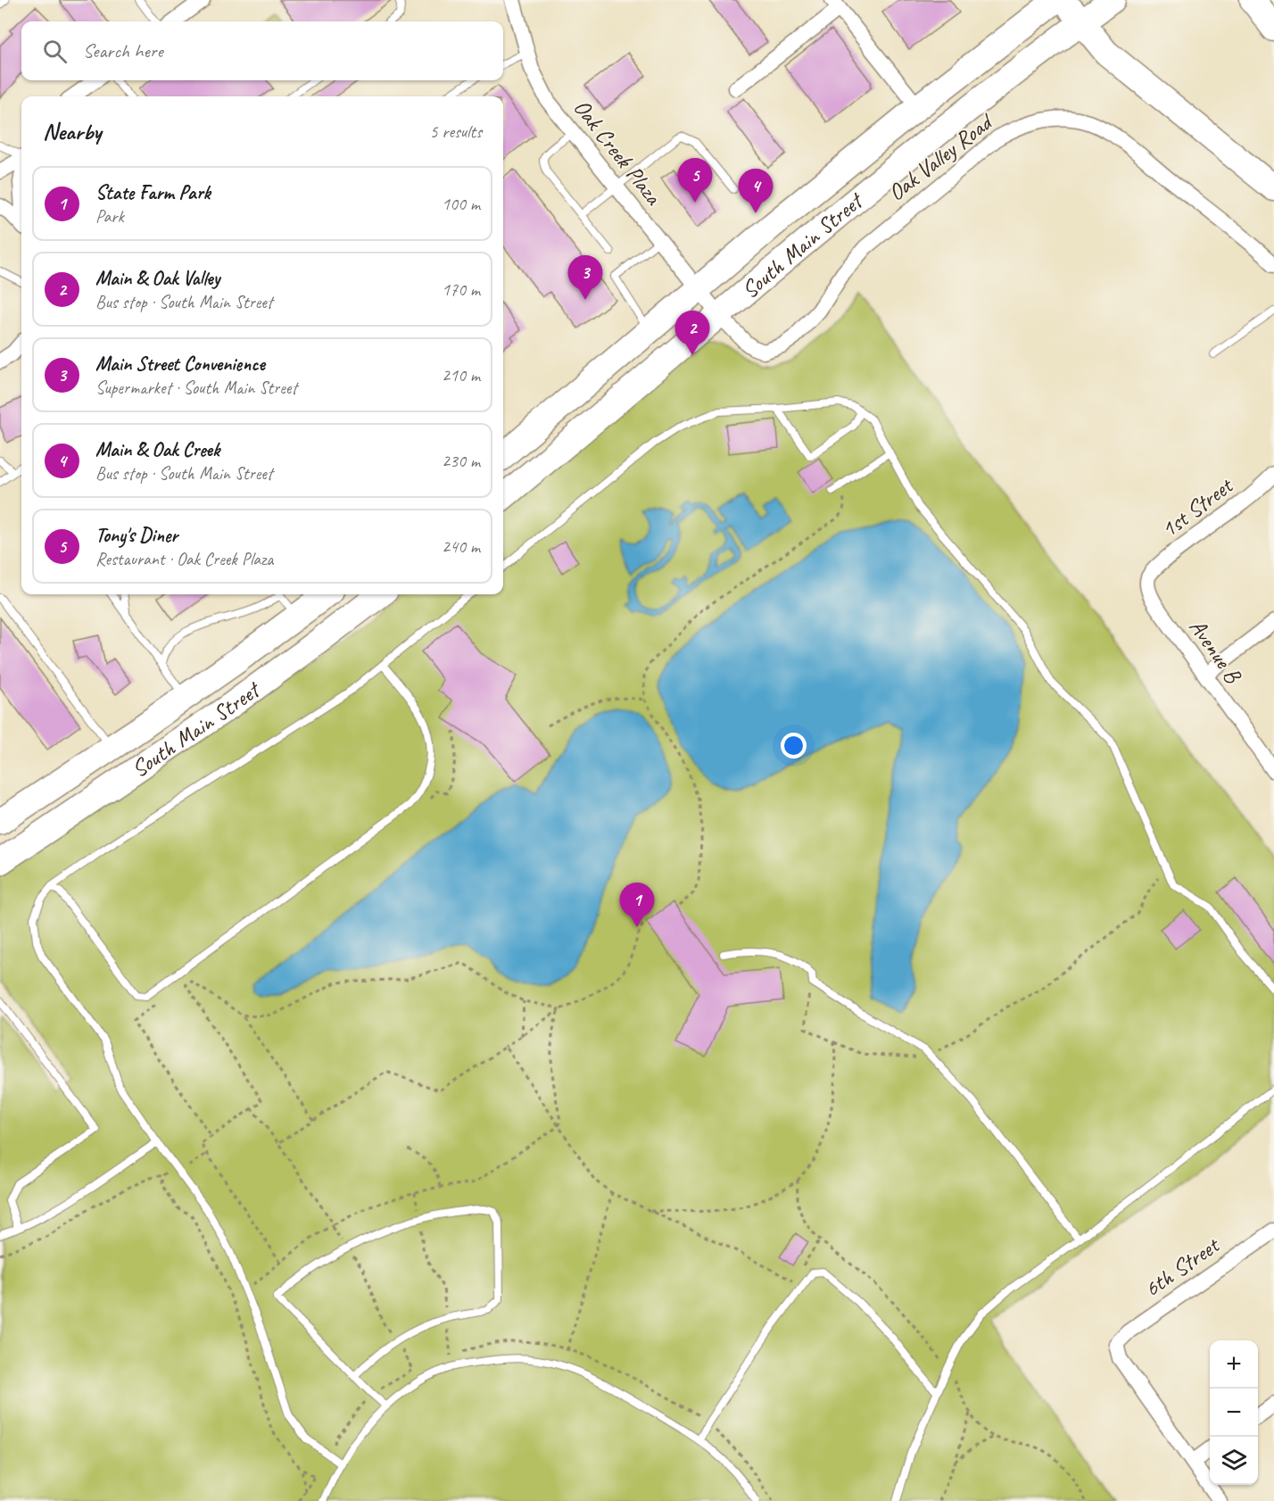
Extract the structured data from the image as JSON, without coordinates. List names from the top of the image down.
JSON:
{
  "streets": {
    "highway": ["South Main Street"],
    "street": [
      "Oak Creek Plaza",
      "Oak Valley Road",
      "1st Street",
      "Avenue B",
      "6th Street"
    ]
  },
  "crossings": [
    ["Oak Creek Plaza", "Oak Valley Road"],
    ["Oak Creek Plaza", "South Main Street"],
    ["Oak Valley Road", "South Main Street"],
    ["1st Street", "Avenue B"]
  ],
  "page": {
    "search": "Search here",
    "heading": ["Nearby", "5 results"],
    "pins": [
      "5",
      "4",
      "3",
      "2",
      "1"
    ],
    "list": [
      {
        "mark": "1",
        "name": "State Farm Park",
        "note": "Park",
        "value": "100 m"
      },
      {
        "mark": "2",
        "name": "Main & Oak Valley",
        "note": "Bus stop · South Main Street",
        "value": "170 m"
      },
      {
        "mark": "3",
        "name": "Main Street Convenience",
        "note": "Supermarket · South Main Street",
        "value": "210 m"
      },
      {
        "mark": "4",
        "name": "Main & Oak Creek",
        "note": "Bus stop · South Main Street",
        "value": "230 m"
      },
      {
        "mark": "5",
        "name": "Tony's Diner",
        "note": "Restaurant · Oak Creek Plaza",
        "value": "240 m"
      }
    ],
    "map_buttons": ["+", "−"]
  }
}
